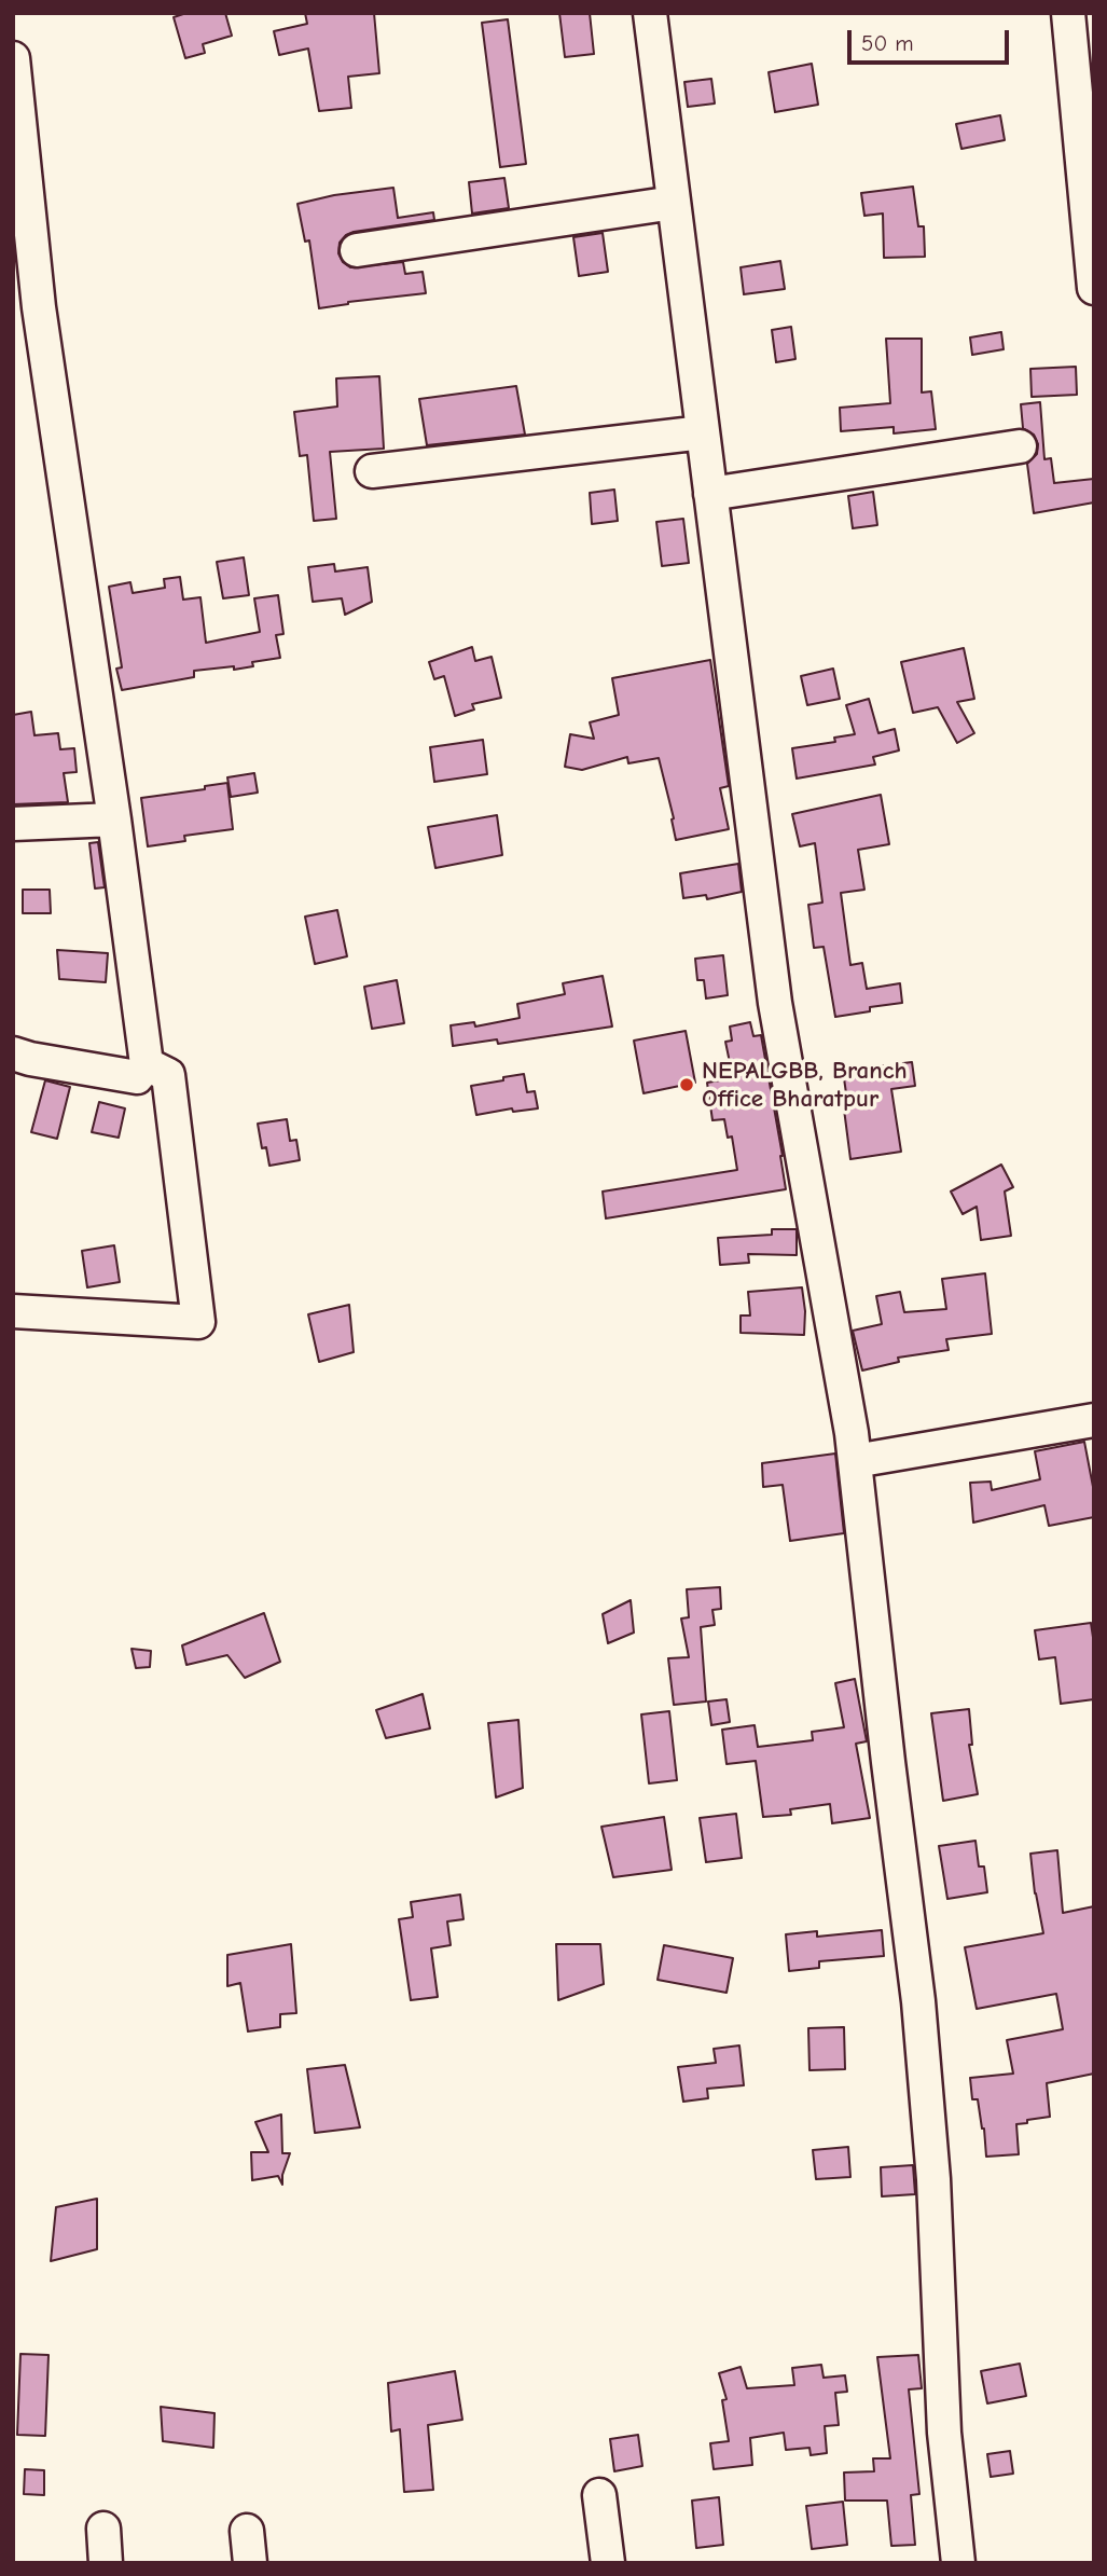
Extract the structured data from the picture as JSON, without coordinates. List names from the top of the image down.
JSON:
{
  "places": ["NEPALGBB, Branch Office Bharatpur"],
  "scale_bar": "50 m"
}
